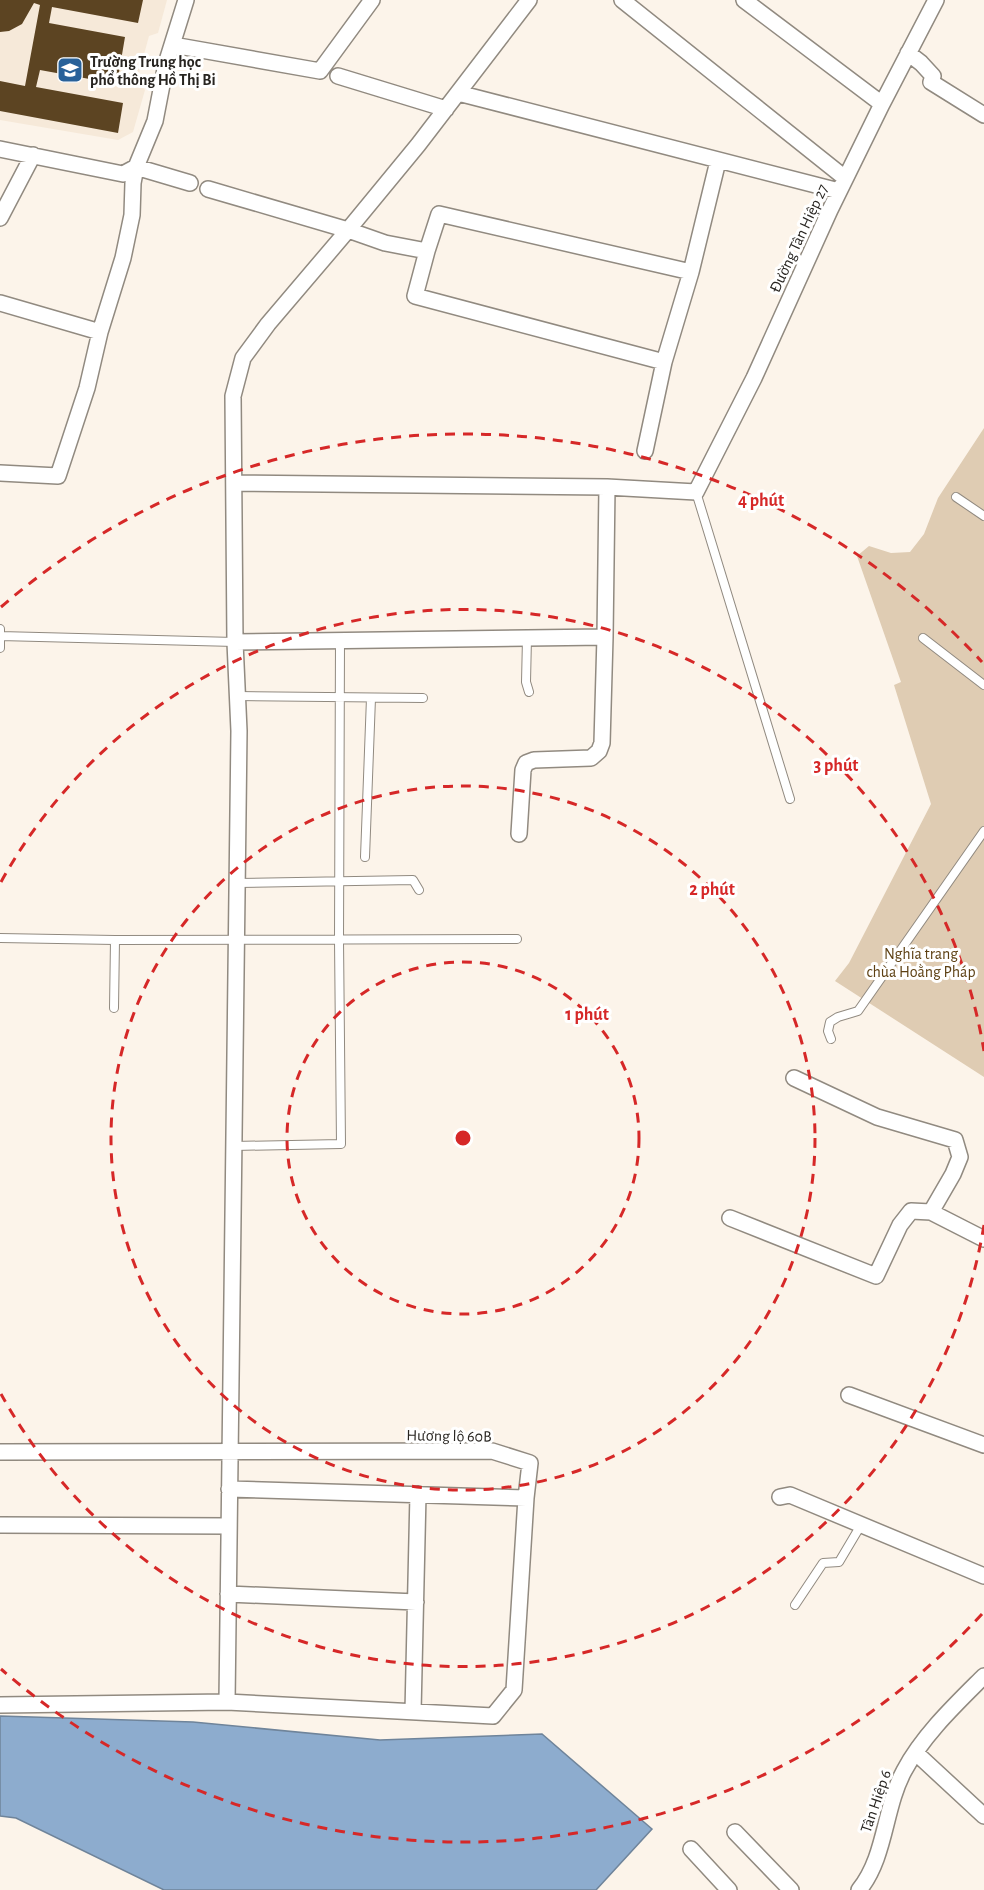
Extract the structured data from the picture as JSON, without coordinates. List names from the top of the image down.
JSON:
{
  "streets": {
    "street": ["Đường Tân Hiệp 27", "Hương lộ 60B", "Tân Hiệp 6"]
  },
  "parks": ["Nghĩa trang chùa Hoằng Pháp"],
  "places": {
    "school or university": ["Trường Trung học phổ thông Hồ Thị Bi"]
  },
  "rings": [
    "4 phút",
    "3 phút",
    "2 phút",
    "1 phút"
  ]
}
